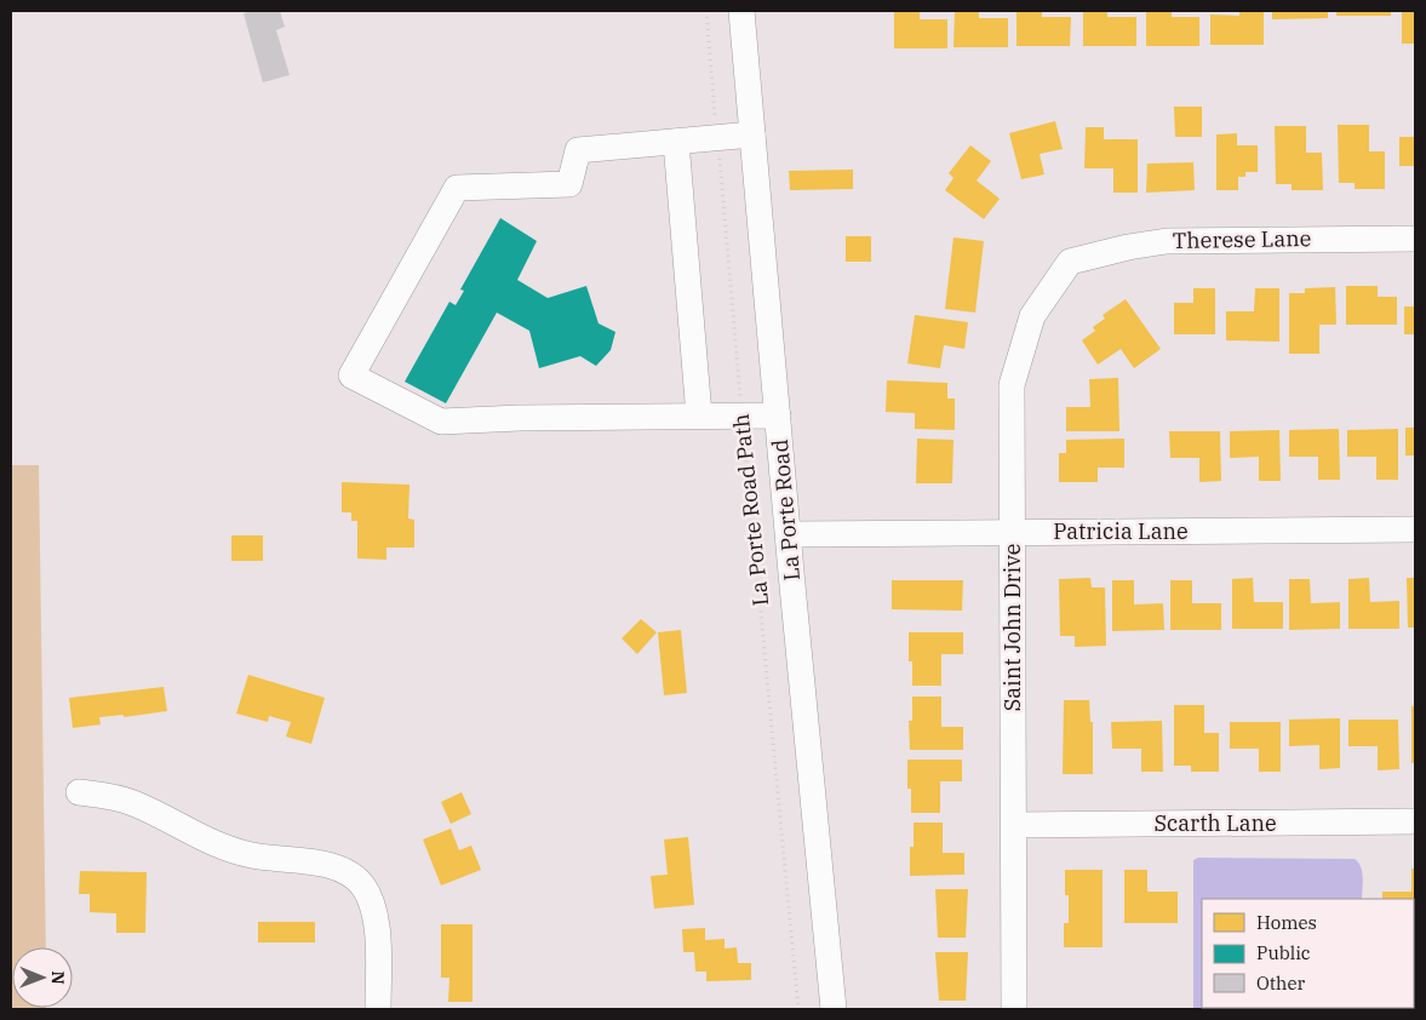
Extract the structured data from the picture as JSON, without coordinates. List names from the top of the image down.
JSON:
{
  "streets": {
    "street": [
      "Therese Lane",
      "La Porte Road",
      "Patricia Lane",
      "Saint John Drive",
      "Scarth Lane"
    ],
    "path": ["La Porte Road Path"]
  },
  "crossings": [
    ["Therese Lane", "Saint John Drive"],
    ["La Porte Road", "Patricia Lane"],
    ["Patricia Lane", "Saint John Drive"],
    ["Saint John Drive", "Scarth Lane"]
  ],
  "legend": ["Homes", "Public", "Other"],
  "north": "right"
}
